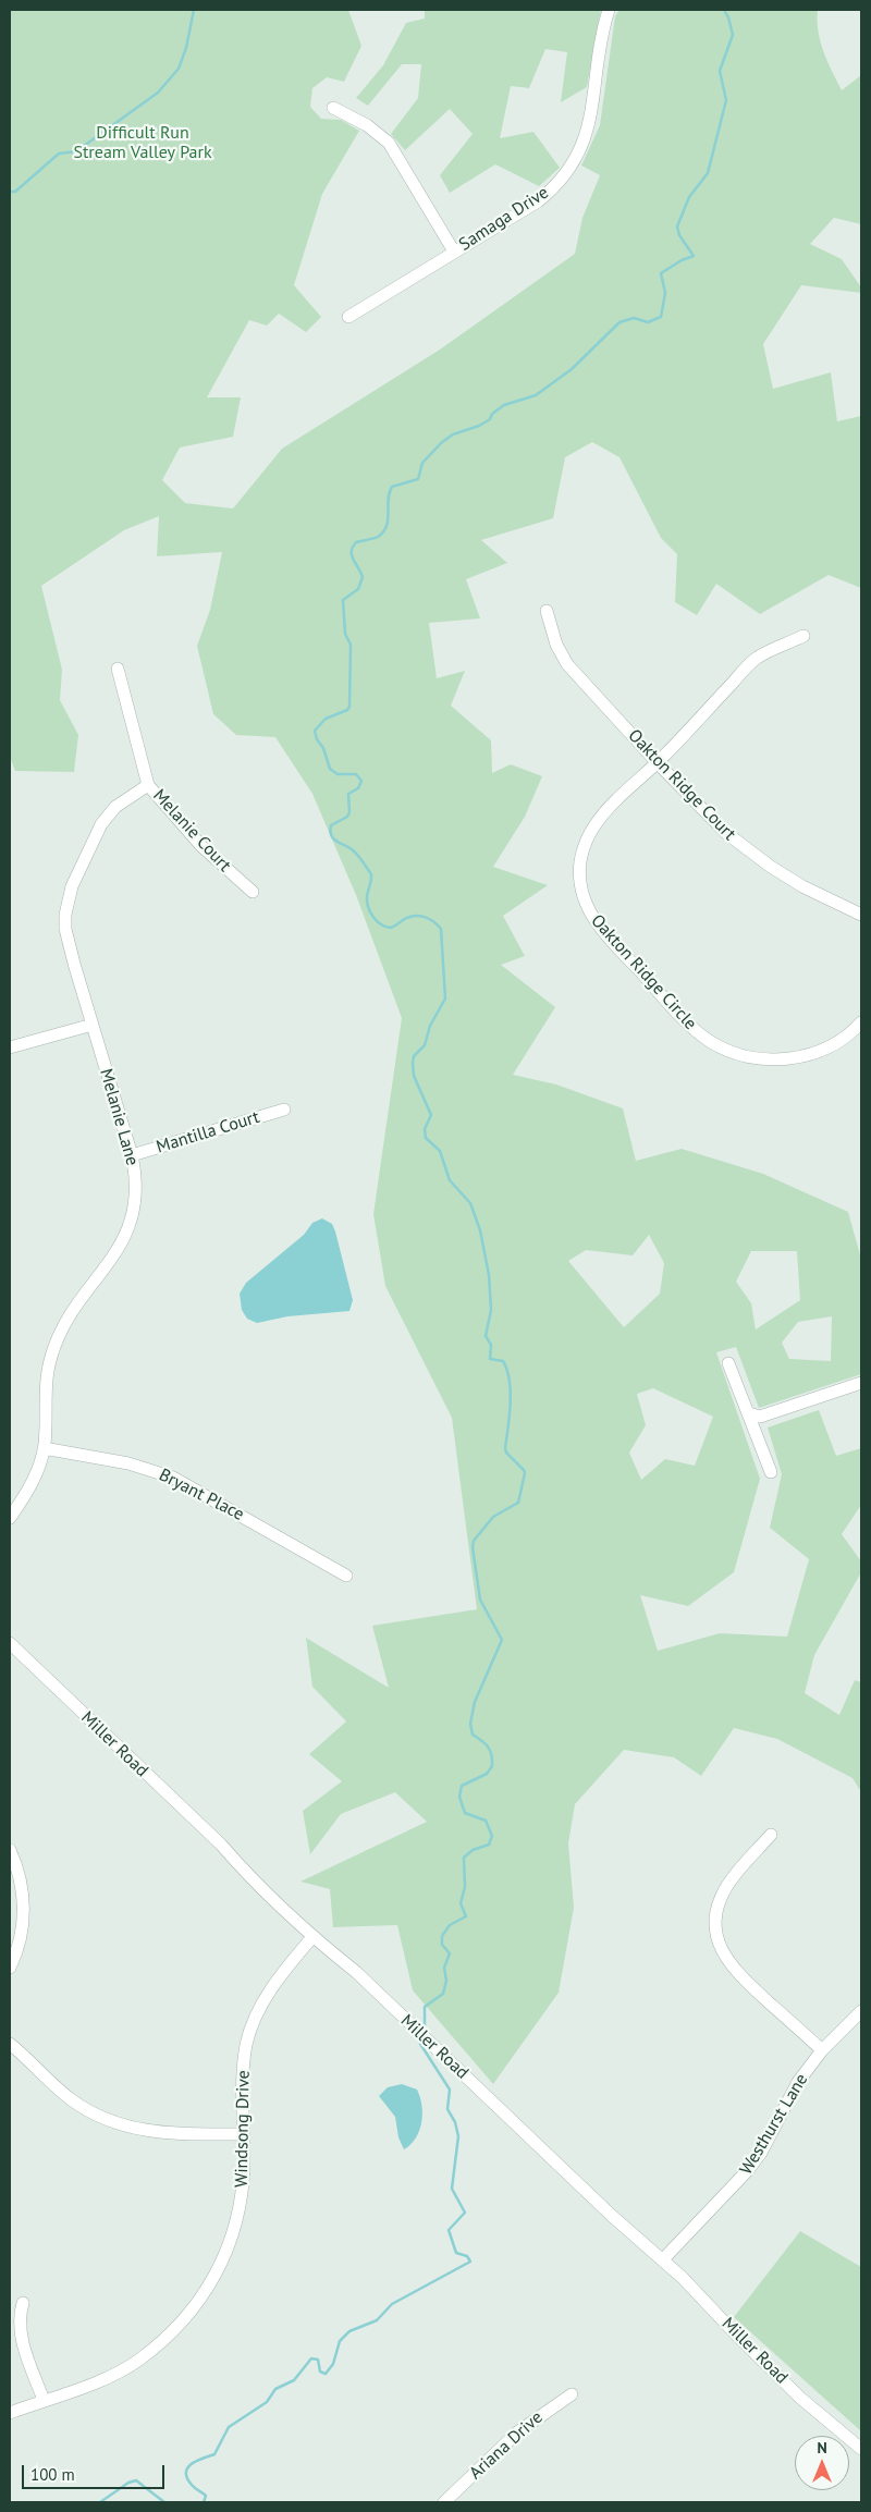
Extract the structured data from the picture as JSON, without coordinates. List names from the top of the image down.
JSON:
{
  "streets": {
    "street": [
      "Samaga Drive",
      "Oakton Ridge Court",
      "Melanie Court",
      "Oakton Ridge Circle",
      "Melanie Lane",
      "Mantilla Court",
      "Bryant Place",
      "Miller Road",
      "Westhurst Lane",
      "Windsong Drive",
      "Ariana Drive"
    ]
  },
  "crossings": [
    ["Oakton Ridge Court", "Oakton Ridge Circle"],
    ["Melanie Court", "Melanie Lane"],
    ["Melanie Lane", "Mantilla Court"],
    ["Melanie Lane", "Bryant Place"],
    ["Miller Road", "Westhurst Lane"],
    ["Miller Road", "Windsong Drive"]
  ],
  "parks": ["Difficult Run Stream Valley Park"],
  "scale_bar": "100 m",
  "north": "top"
}
